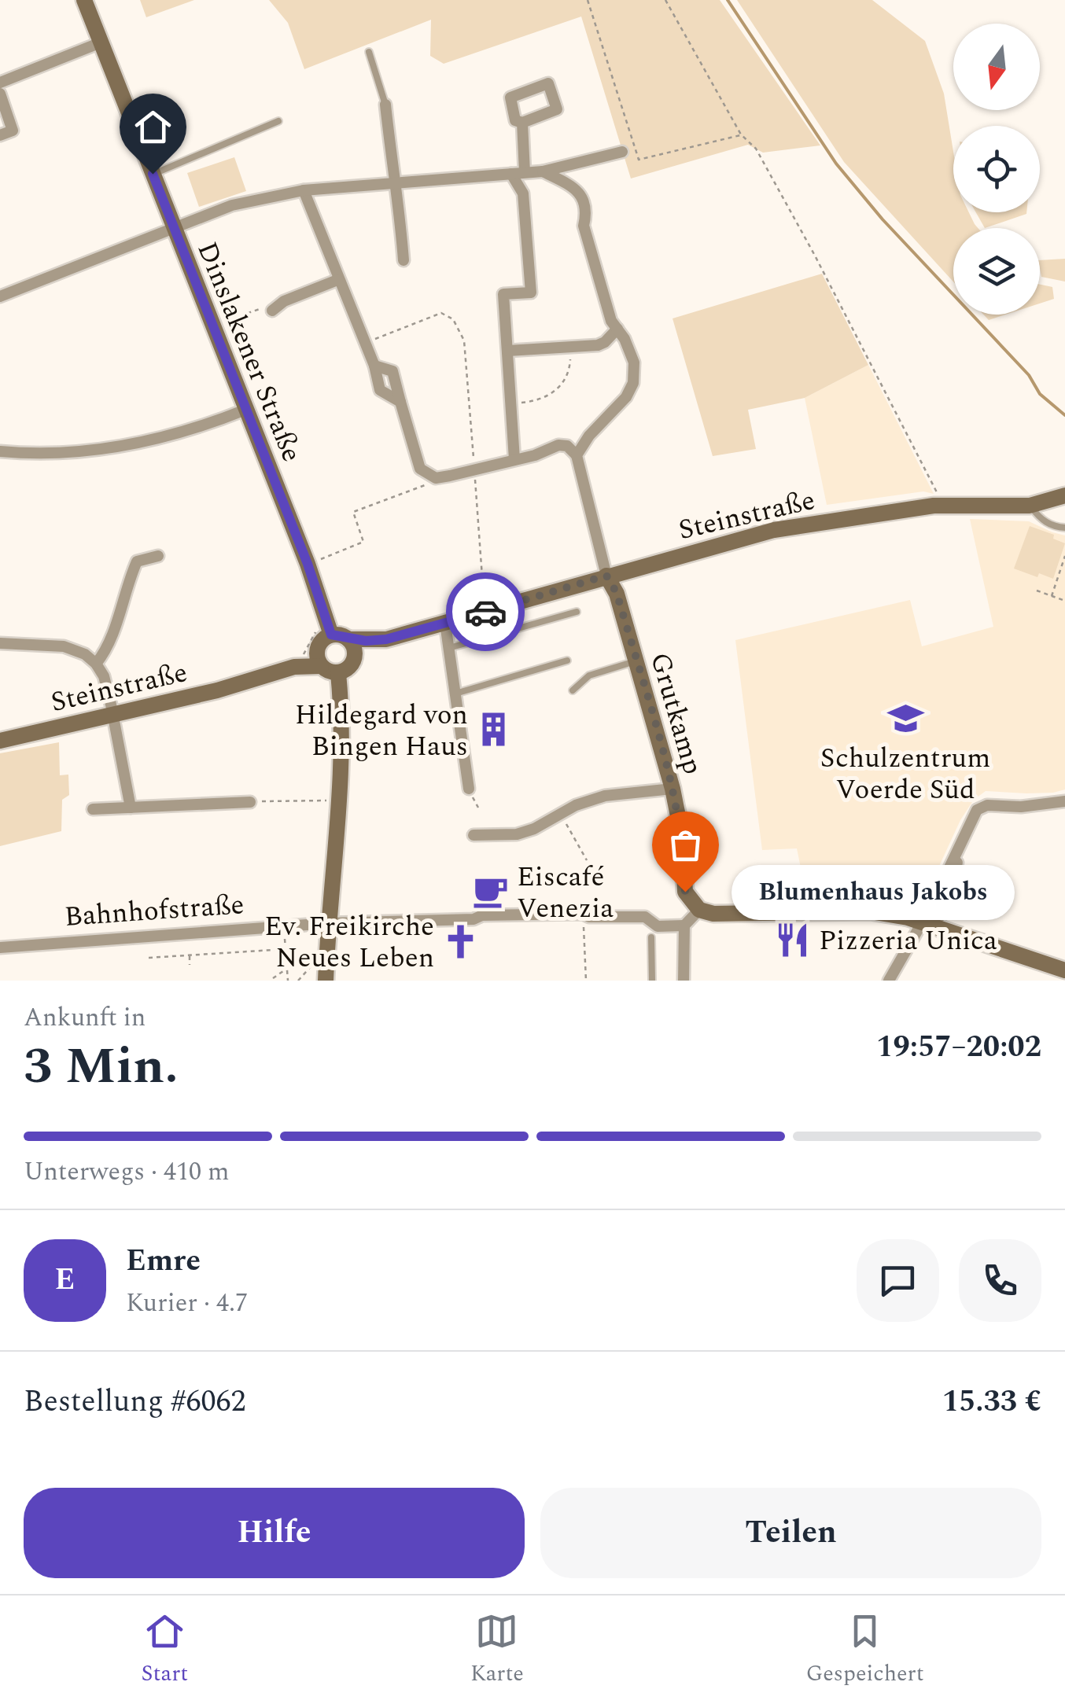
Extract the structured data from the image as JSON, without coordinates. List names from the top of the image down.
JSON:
{
  "streets": {
    "street": [
      "Dinslakener Straße",
      "Steinstraße",
      "Grutkamp",
      "Bahnhofstraße"
    ]
  },
  "crossings": [
    ["Dinslakener Straße", "Steinstraße"],
    ["Steinstraße", "Grutkamp"]
  ],
  "places": {
    "school or university": ["Schulzentrum Voerde Süd"],
    "building": ["Hildegard von Bingen Haus"],
    "cafe": ["Eiscafé Venezia"],
    "other": ["Blumenhaus Jakobs"],
    "restaurant": ["Pizzeria Unica"],
    "church": ["Ev. Freikirche Neues Leben"]
  },
  "north": "bottom",
  "page": {
    "bubble": "Blumenhaus Jakobs",
    "heading": ["3 Min.", "Ankunft in", "19:57–20:02"],
    "panel": [
      "Emre",
      "Kurier · 4.7",
      "Bestellung #6062",
      "15.33 €"
    ],
    "bar": "Unterwegs · 410 m",
    "round": "E",
    "buttons": ["Hilfe", "Teilen"],
    "tabs": ["Start", "Karte", "Gespeichert"]
  }
}
